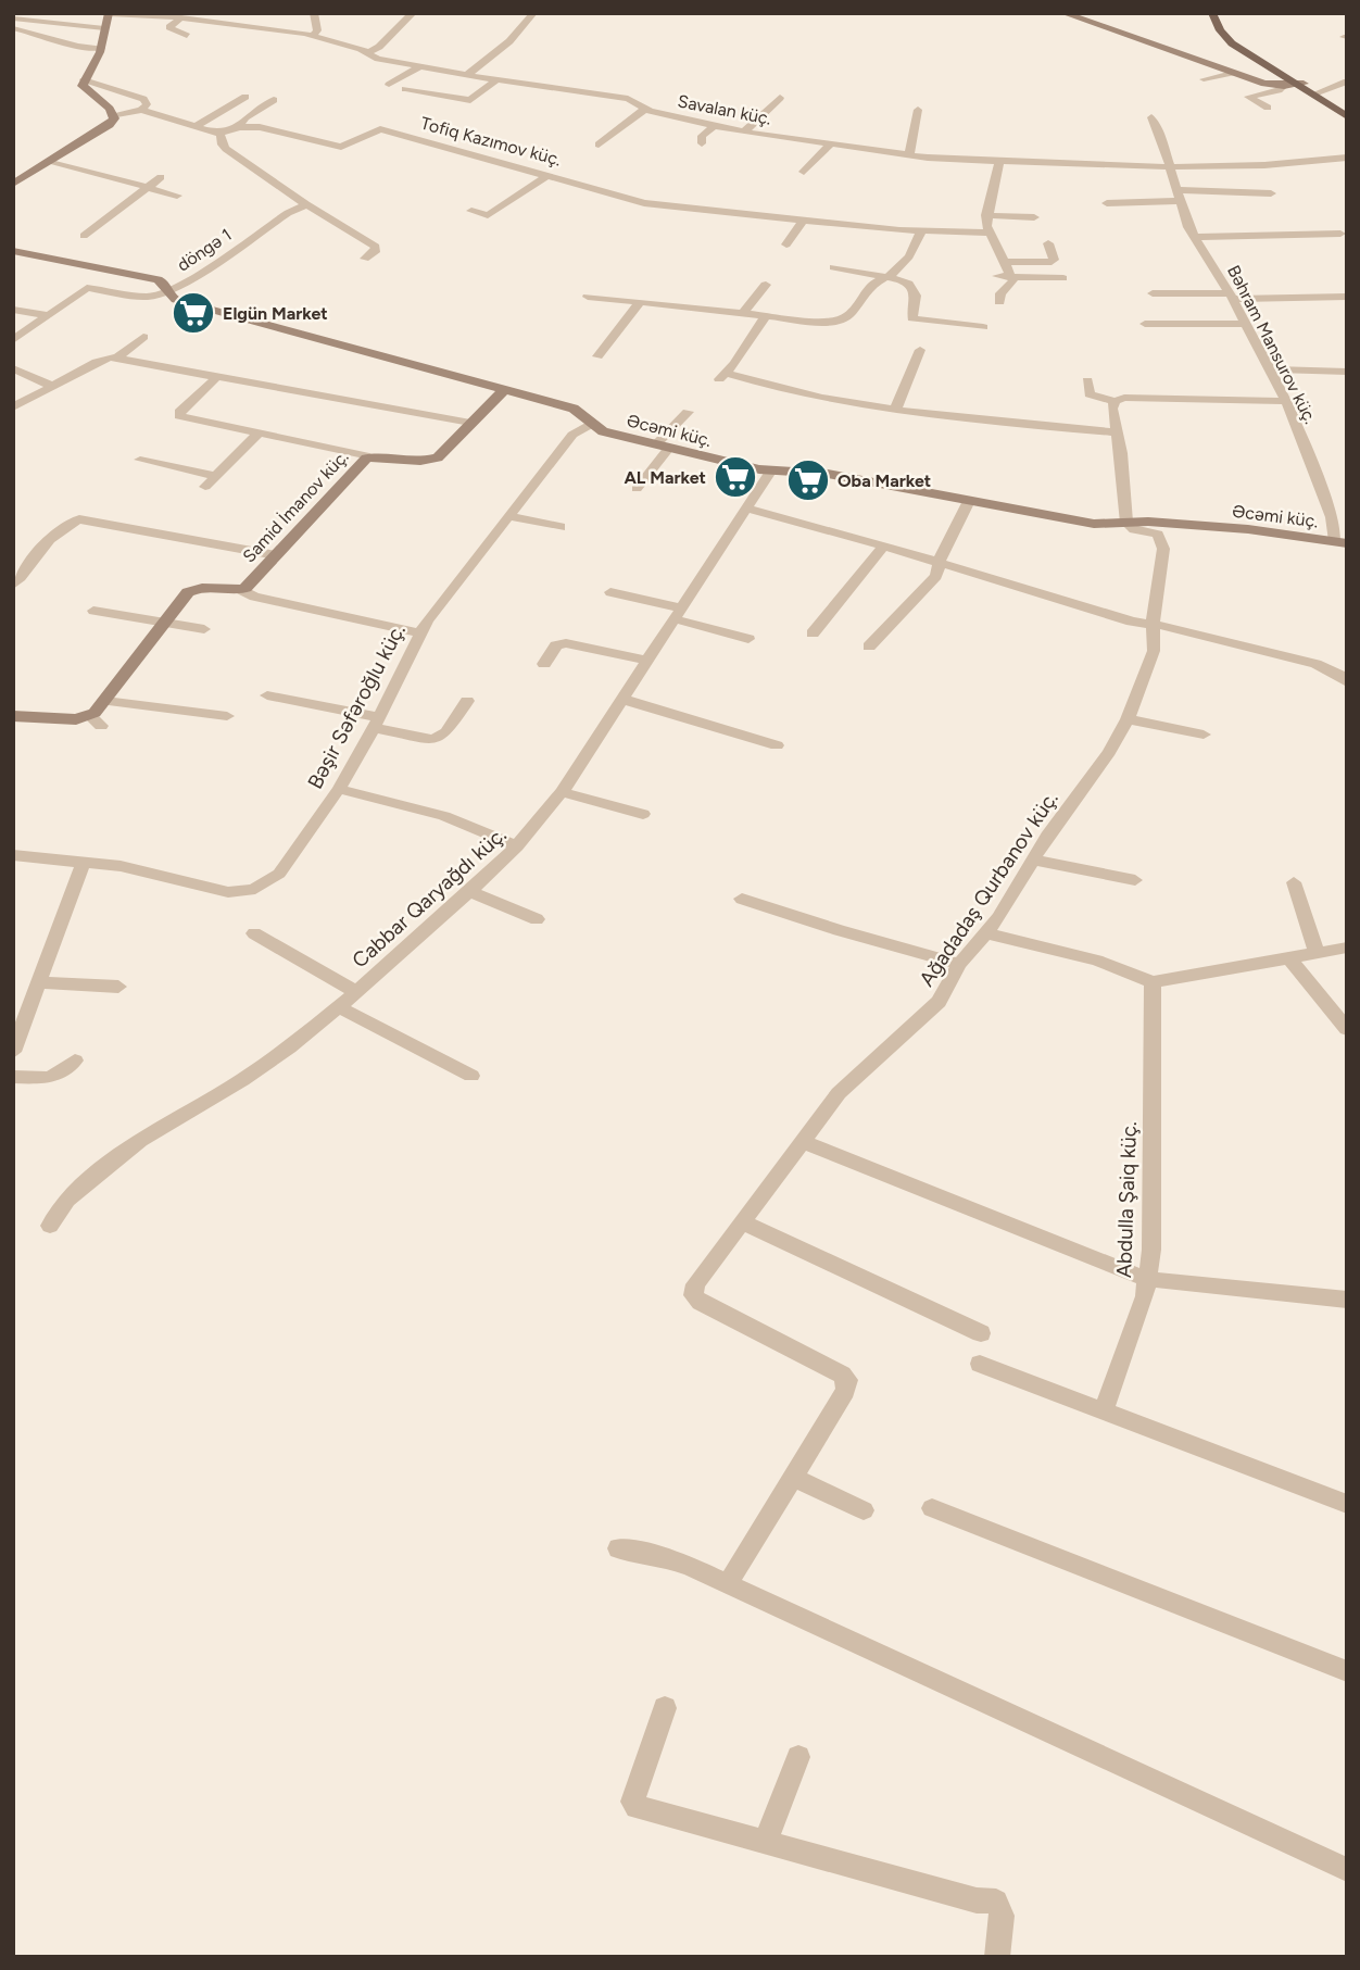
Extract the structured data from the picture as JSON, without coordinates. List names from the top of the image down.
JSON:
{
  "streets": {
    "street": [
      "Savalan küç.",
      "Tofiq Kazımov küç.",
      "döngə 1",
      "Bəhram Mansurov küç.",
      "Əcəmi küç.",
      "Samid İmanov küç.",
      "Bəşir Səfəroğlu küç.",
      "Ağadadaş Qurbanov küç.",
      "Cabbar Qaryağdı küç.",
      "Abdulla Şaiq küç."
    ]
  },
  "crossings": [
    ["Savalan küç.", "Bəhram Mansurov küç."],
    ["döngə 1", "Əcəmi küç."],
    ["Bəhram Mansurov küç.", "Əcəmi küç."],
    ["Əcəmi küç.", "Samid İmanov küç."],
    ["Əcəmi küç.", "Bəşir Səfəroğlu küç."],
    ["Əcəmi küç.", "Ağadadaş Qurbanov küç."],
    ["Əcəmi küç.", "Cabbar Qaryağdı küç."]
  ],
  "places": {
    "supermarket": ["Elgün Market", "AL Market", "Oba Market"]
  }
}
